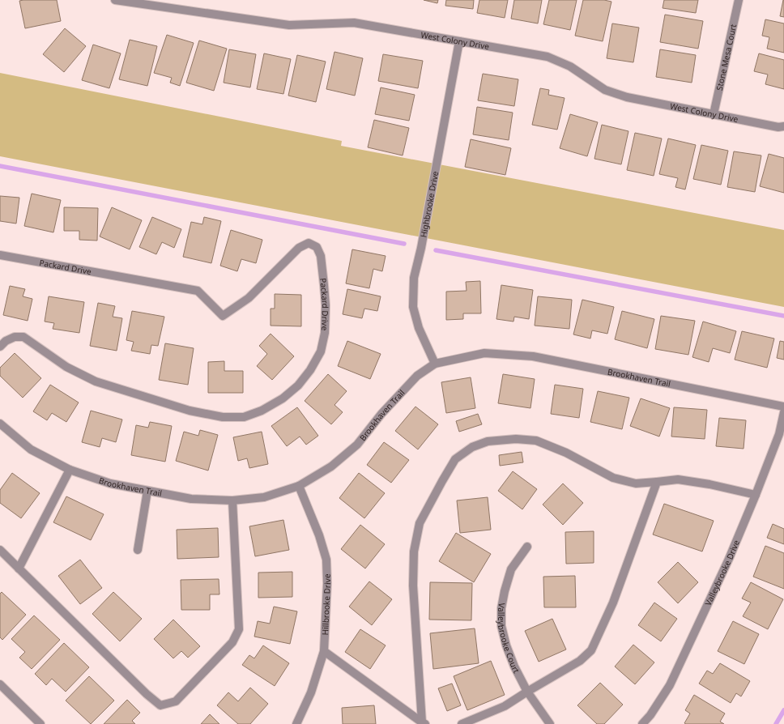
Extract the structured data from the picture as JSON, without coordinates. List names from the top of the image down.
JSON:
{
  "streets": {
    "street": [
      "West Colony Drive",
      "Stone Mesa Court",
      "Highbrooke Drive",
      "Packard Drive",
      "Brookhaven Trail",
      "Valleybrooke Drive",
      "Hillbrooke Drive",
      "Valleybrooke Court"
    ]
  },
  "crossings": [
    ["West Colony Drive", "Stone Mesa Court"],
    ["West Colony Drive", "Highbrooke Drive"],
    ["Highbrooke Drive", "Brookhaven Trail"],
    ["Brookhaven Trail", "Hillbrooke Drive"]
  ]
}
